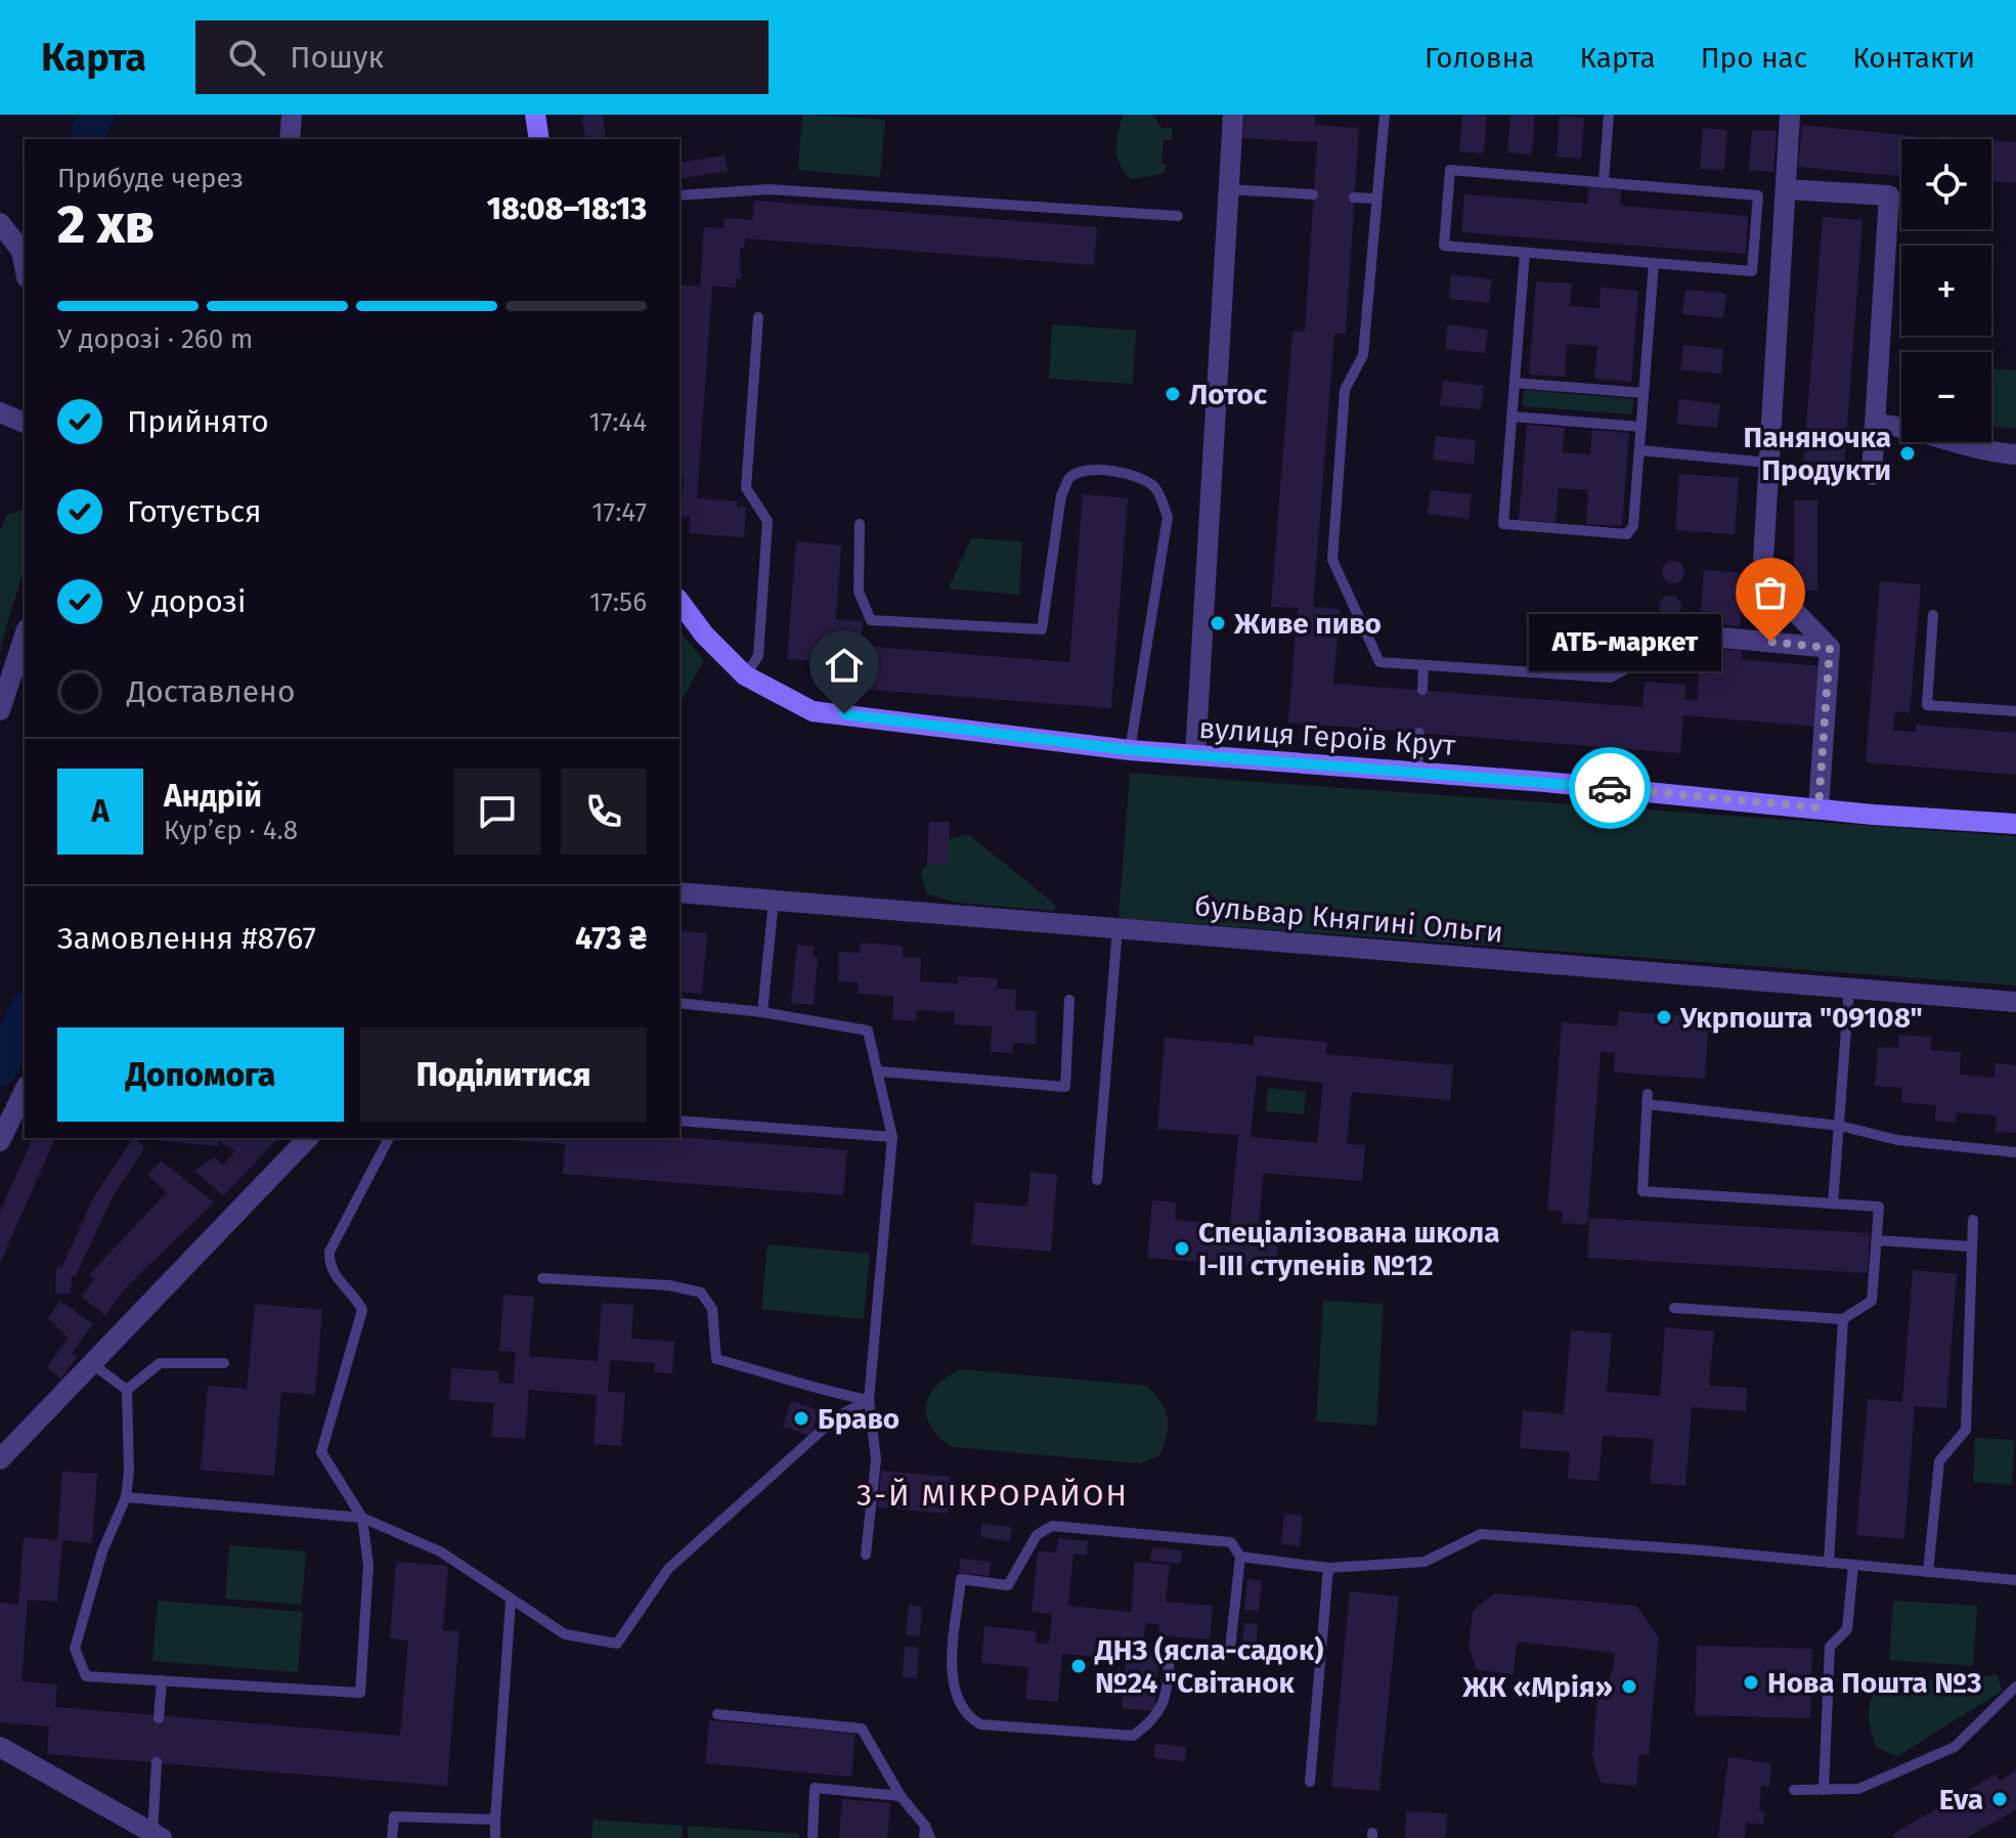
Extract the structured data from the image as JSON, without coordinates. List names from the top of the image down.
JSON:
{
  "streets": {
    "street": ["вулиця Героїв Крут", "бульвар Княгині Ольги"]
  },
  "districts": ["3-Й МІКРОРАЙОН"],
  "places": [
    "Лотос",
    "Паняночка Продукти",
    "Живе пиво",
    "АТБ-маркет",
    "Укрпошта \"09108\"",
    "Спеціалізована школа І-ІІІ ступенів №12",
    "Браво",
    "ДНЗ (ясла-садок) №24 \"Світанок",
    "Нова Пошта №3",
    "ЖК «Мрія»",
    "Eva"
  ],
  "page": {
    "header": "Карта",
    "search": "Пошук",
    "nav": [
      "Головна",
      "Карта",
      "Про нас",
      "Контакти"
    ],
    "map_buttons": ["+", "−"],
    "heading": ["2 хв", "Прибуде через", "18:08–18:13"],
    "panel": [
      "Андрій",
      "Кур’єр · 4.8",
      "Замовлення #8767",
      "473 ₴"
    ],
    "bar": "У дорозі · 260 m",
    "list": [
      ["Прийнято", "17:44"],
      ["Готується", "17:47"],
      ["У дорозі", "17:56"],
      "Доставлено"
    ],
    "bubble": "АТБ-маркет",
    "round": "А",
    "buttons": ["Допомога", "Поділитися"]
  }
}
